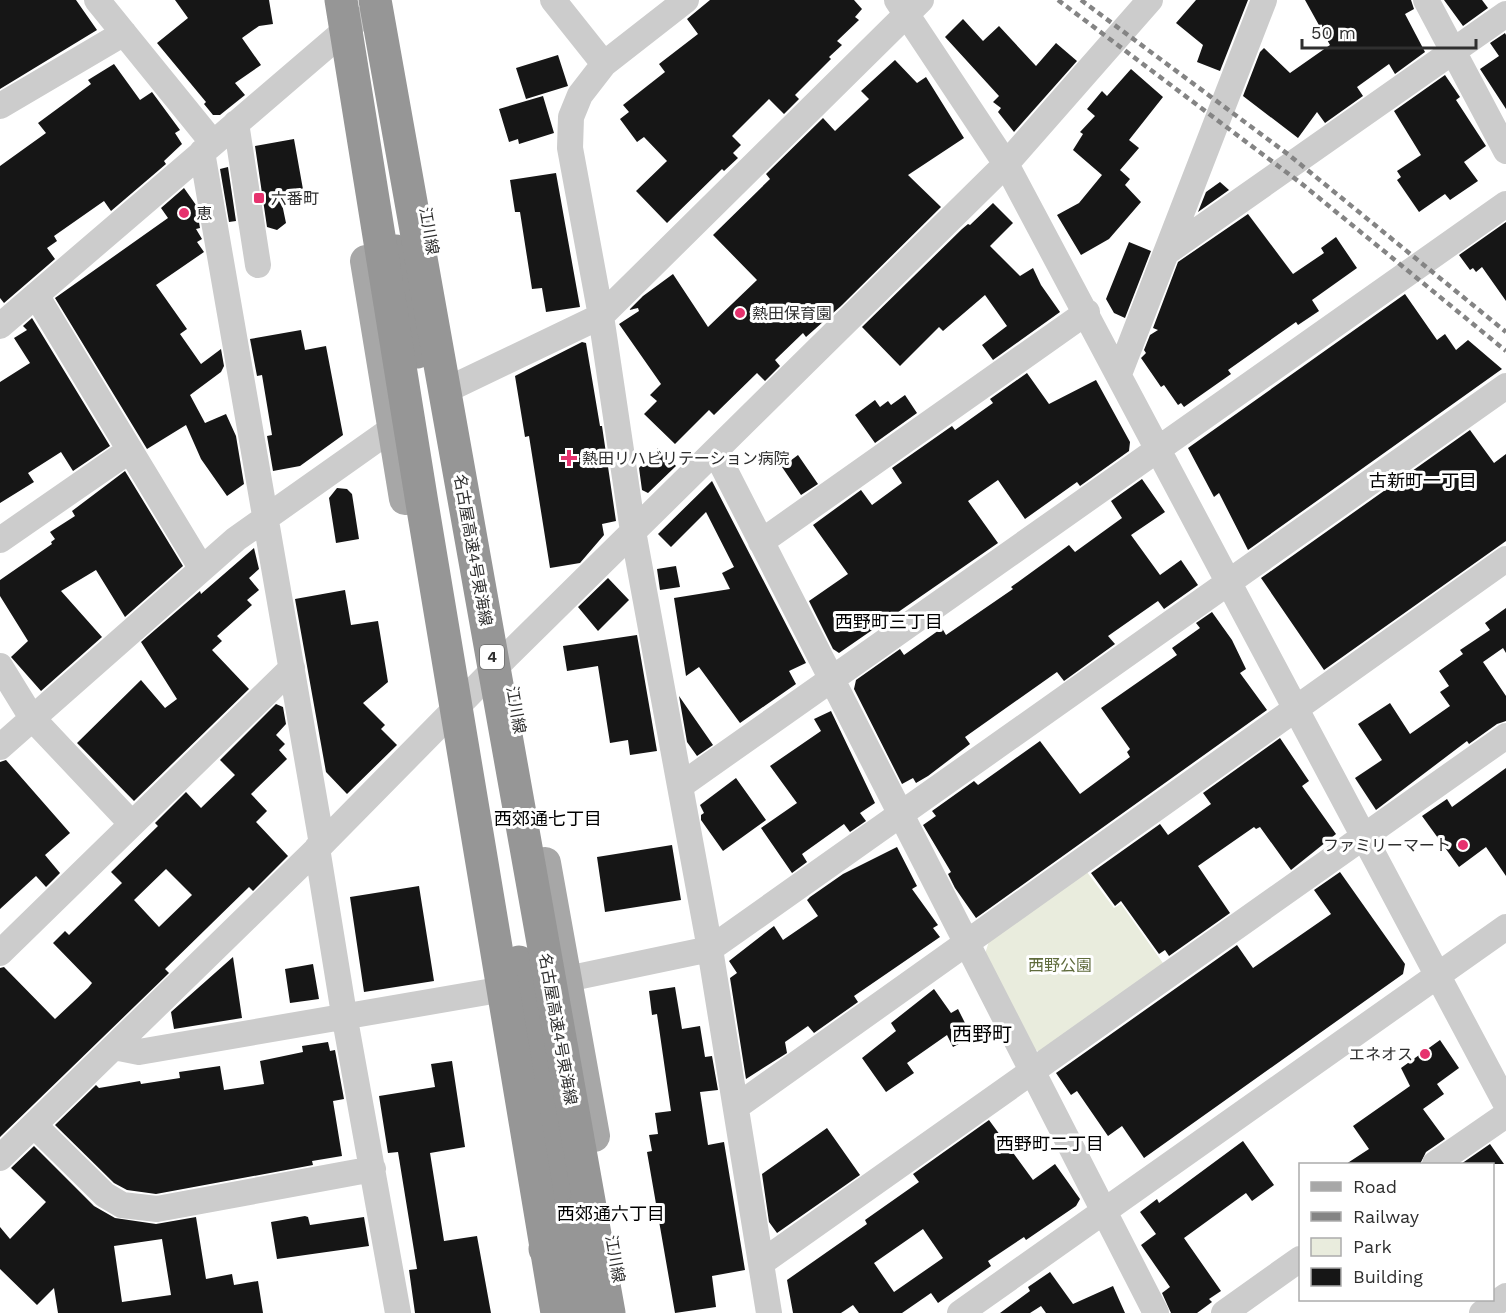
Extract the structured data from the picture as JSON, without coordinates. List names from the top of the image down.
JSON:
{
  "streets": {
    "highway": ["名古屋高速4号東海線", "4"],
    "main road": ["江川線"]
  },
  "districts": [
    "古新町一丁目",
    "西野町三丁目",
    "西郊通七丁目",
    "西野町",
    "西野町二丁目",
    "西郊通六丁目"
  ],
  "parks": ["西野公園"],
  "places": {
    "transit": ["六番町"],
    "other": [
      "恵",
      "熱田保育園",
      "ファミリーマート",
      "エネオス"
    ],
    "health": ["熱田リハビリテーション病院"]
  },
  "legend": [
    "Road",
    "Railway",
    "Park",
    "Building"
  ],
  "scale_bar": "50 m"
}
